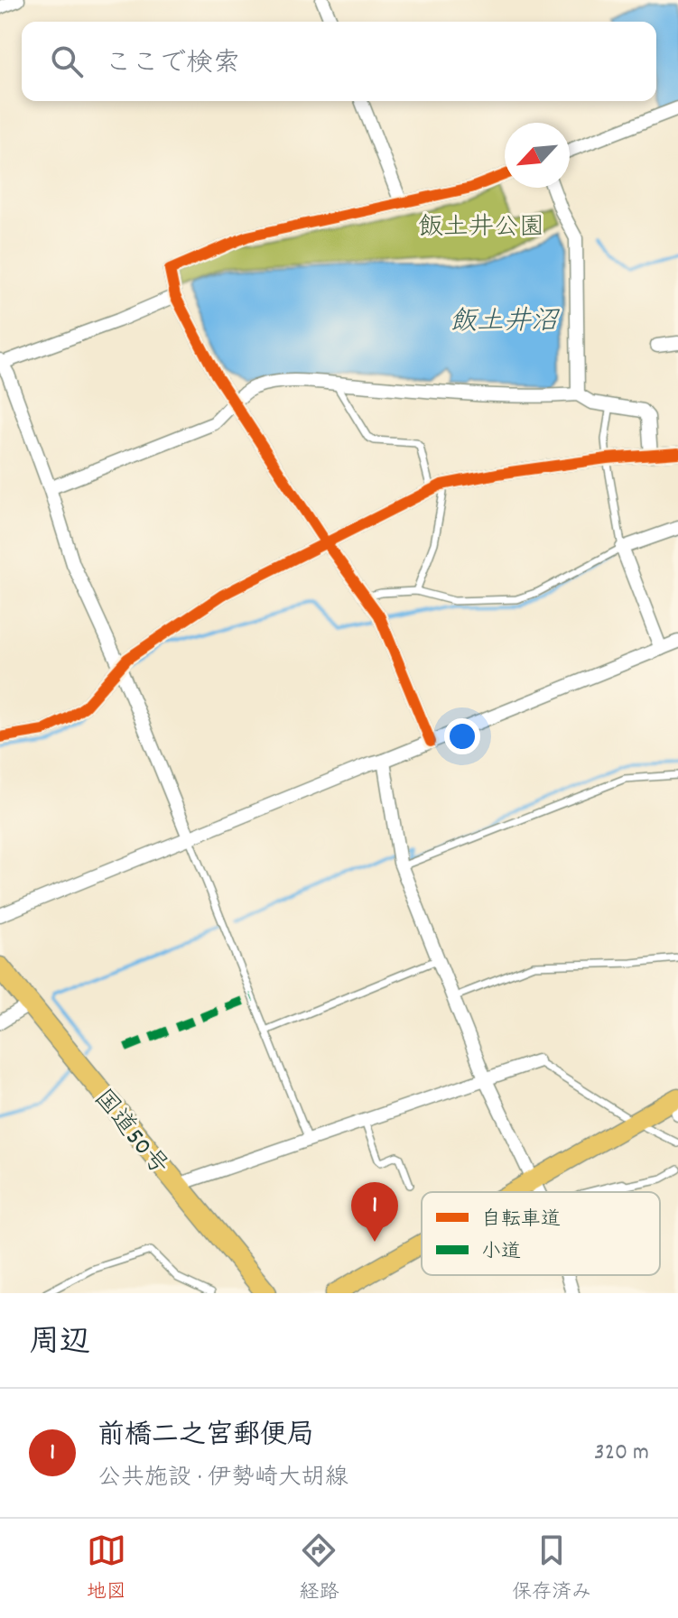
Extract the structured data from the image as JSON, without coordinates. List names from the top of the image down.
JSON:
{
  "streets": {
    "highway": ["国道50号"]
  },
  "water": ["飯土井沼"],
  "parks": ["飯土井公園"],
  "legend": ["自転車道", "小道"],
  "north": "bottom left",
  "page": {
    "search": "ここで検索",
    "pins": "1",
    "heading": "周辺",
    "list": [
      {
        "mark": "1",
        "name": "前橋二之宮郵便局",
        "note": "公共施設 · 伊勢崎大胡線",
        "value": "320 m"
      }
    ],
    "nav": ["地図", "経路", "保存済み"]
  }
}
